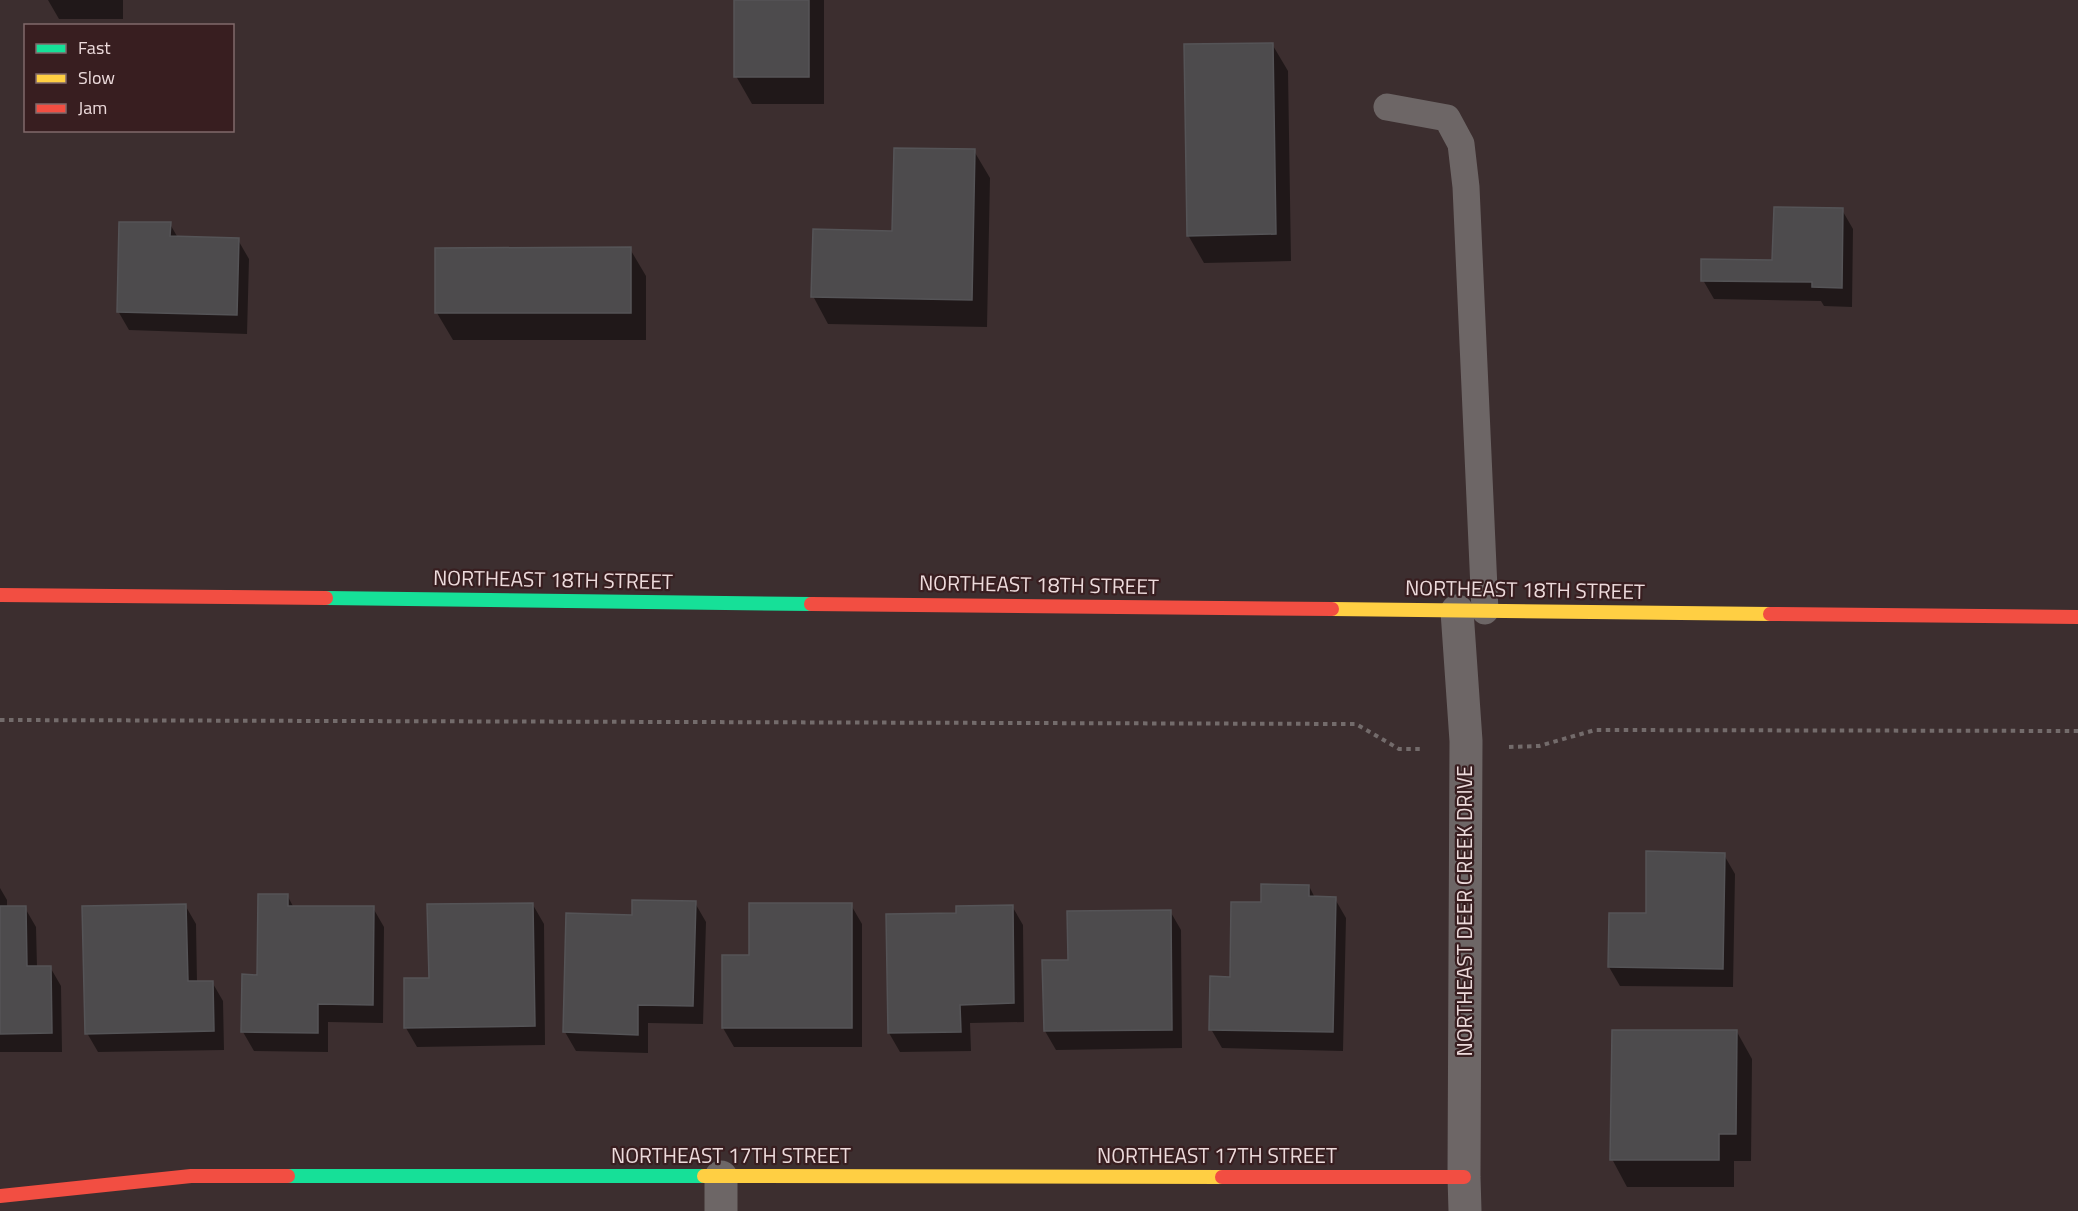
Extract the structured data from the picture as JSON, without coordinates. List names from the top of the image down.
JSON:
{
  "streets": {
    "street": ["NORTHEAST 18TH STREET", "NORTHEAST DEER CREEK DRIVE", "NORTHEAST 17TH STREET"]
  },
  "crossings": [
    ["NORTHEAST 18TH STREET", "NORTHEAST DEER CREEK DRIVE"],
    ["NORTHEAST DEER CREEK DRIVE", "NORTHEAST 17TH STREET"]
  ],
  "legend": ["Fast", "Slow", "Jam"]
}
